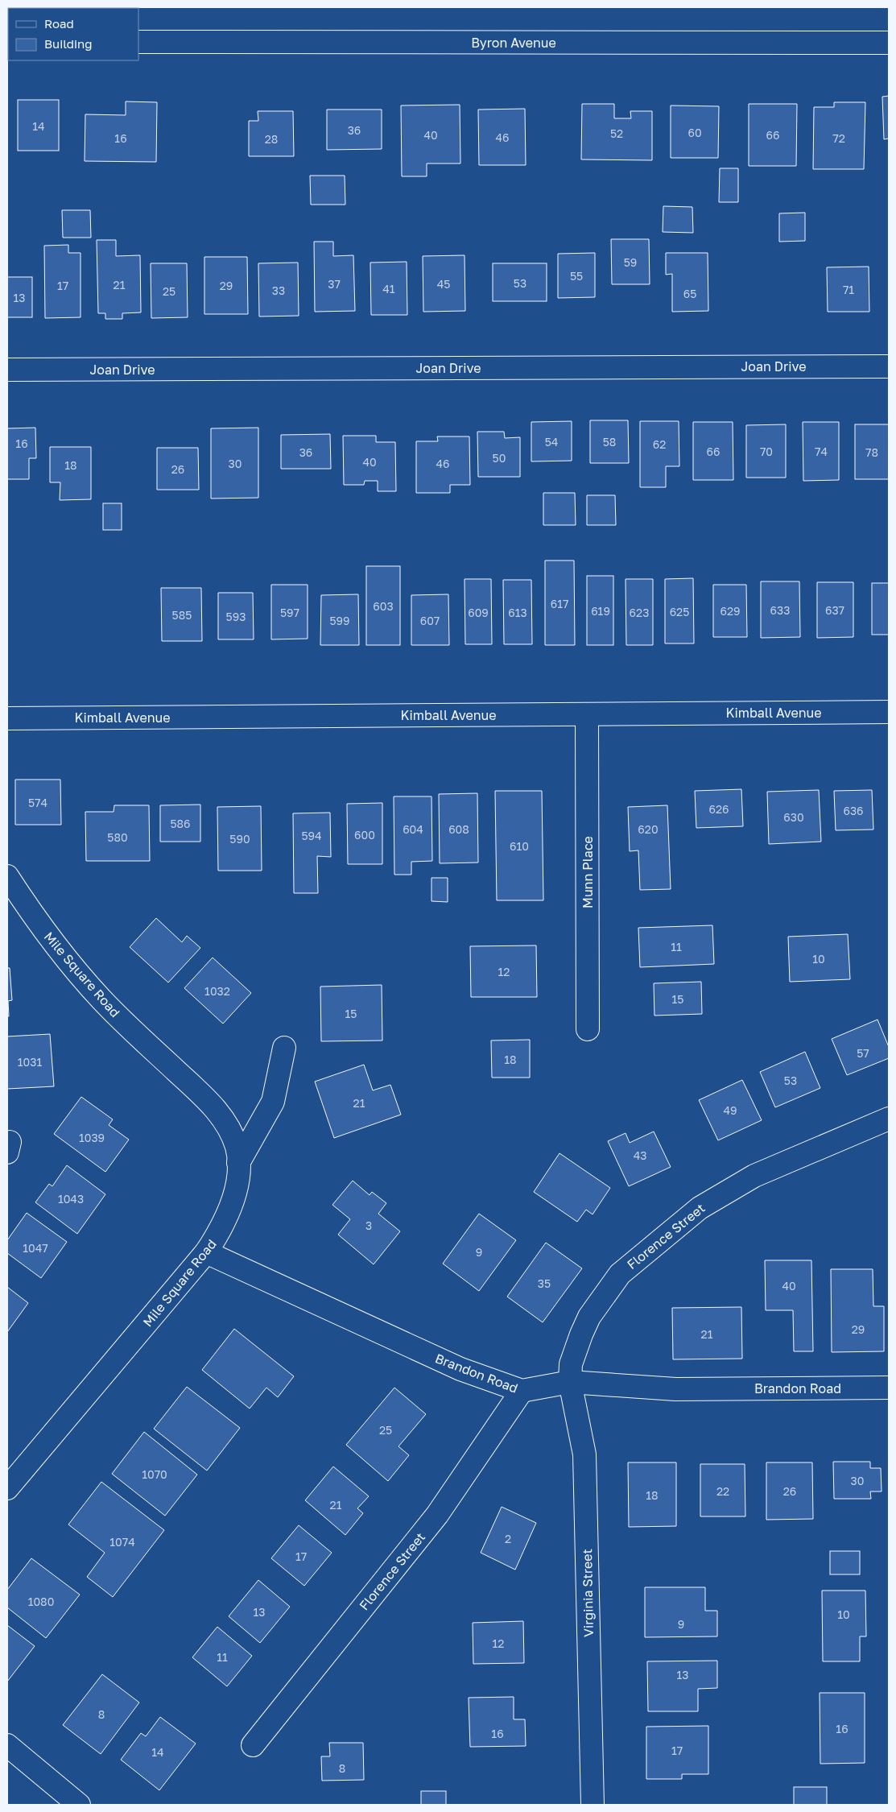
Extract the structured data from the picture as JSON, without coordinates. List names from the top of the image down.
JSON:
{
  "streets": {
    "street": [
      "Byron Avenue",
      "Joan Drive",
      "Kimball Avenue",
      "Munn Place",
      "Mile Square Road",
      "Florence Street",
      "Brandon Road",
      "Virginia Street"
    ]
  },
  "crossings": [
    ["Kimball Avenue", "Munn Place"],
    ["Mile Square Road", "Brandon Road"],
    ["Florence Street", "Brandon Road"],
    ["Florence Street", "Virginia Street"],
    ["Brandon Road", "Virginia Street"]
  ],
  "house_numbers": [
    "14",
    "36",
    "60",
    "52",
    "40",
    "66",
    "46",
    "16",
    "72",
    "28",
    "59",
    "55",
    "53",
    "37",
    "45",
    "21",
    "17",
    "29",
    "41",
    "71",
    "33",
    "25",
    "65",
    "13",
    "54",
    "58",
    "16",
    "62",
    "66",
    "70",
    "74",
    "36",
    "78",
    "50",
    "40",
    "30",
    "46",
    "18",
    "26",
    "617",
    "603",
    "633",
    "637",
    "619",
    "629",
    "625",
    "597",
    "609",
    "613",
    "623",
    "585",
    "593",
    "599",
    "607",
    "574",
    "626",
    "636",
    "630",
    "586",
    "604",
    "608",
    "620",
    "600",
    "594",
    "580",
    "590",
    "610",
    "11",
    "10",
    "12",
    "1032",
    "15",
    "15",
    "57",
    "18",
    "1031",
    "53",
    "21",
    "49",
    "1039",
    "43",
    "1043",
    "3",
    "1047",
    "9",
    "35",
    "40",
    "29",
    "21",
    "25",
    "1070",
    "30",
    "22",
    "26",
    "18",
    "21",
    "2",
    "1074",
    "17",
    "1080",
    "13",
    "10",
    "9",
    "12",
    "11",
    "13",
    "8",
    "16",
    "16",
    "17",
    "14",
    "8"
  ],
  "legend": ["Road", "Building"]
}
